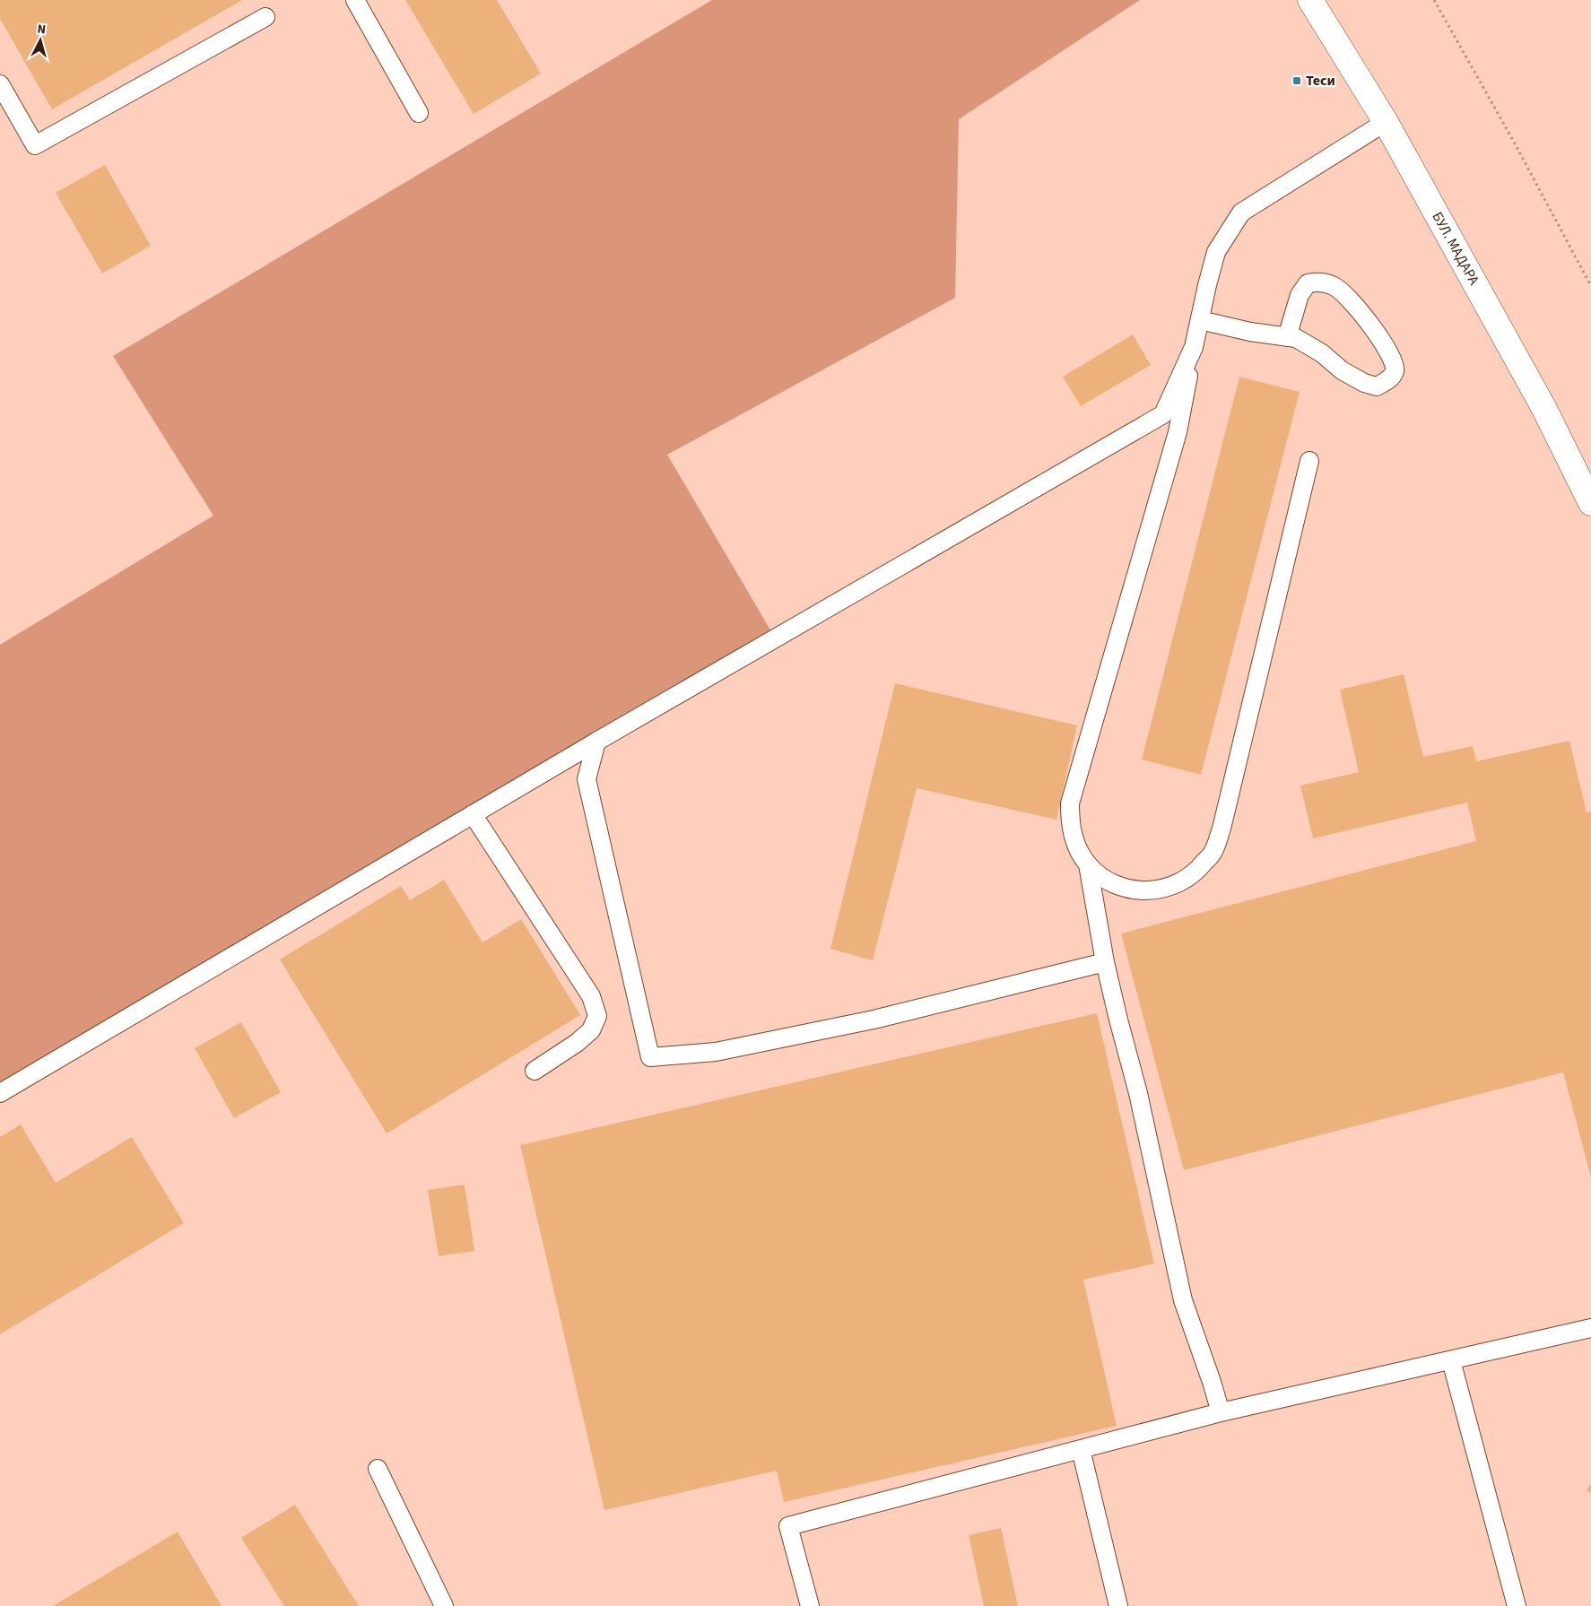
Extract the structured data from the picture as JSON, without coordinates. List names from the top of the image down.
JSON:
{
  "streets": {
    "main road": ["БУЛ. МАДАРА"]
  },
  "places": {
    "transit": ["Теси"]
  },
  "north": "top"
}
